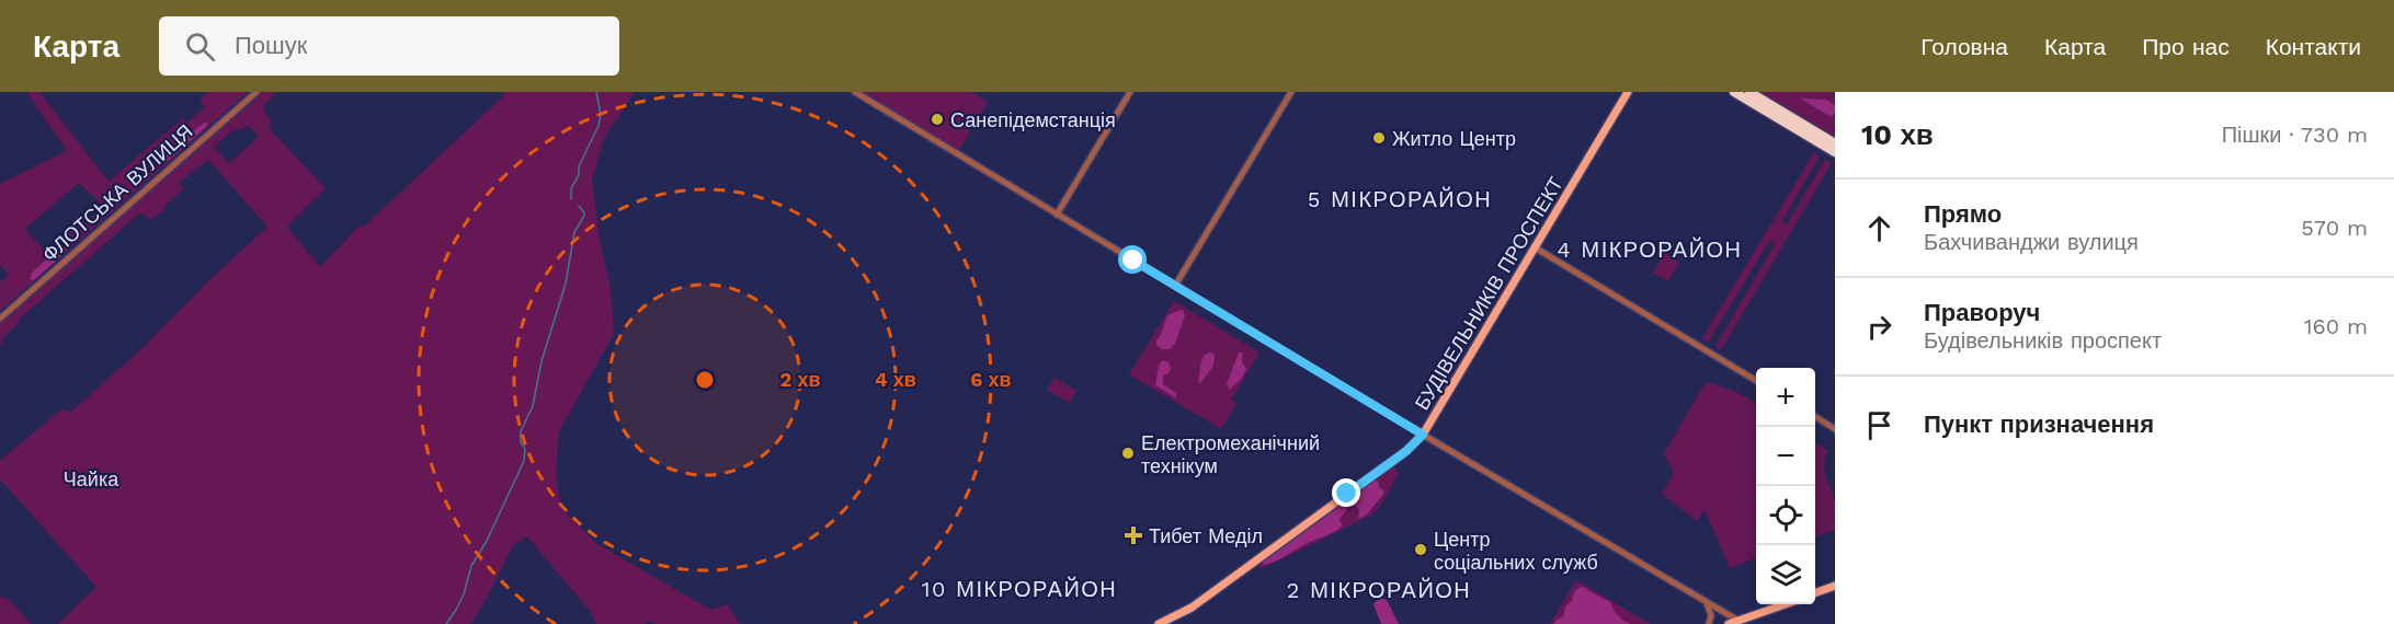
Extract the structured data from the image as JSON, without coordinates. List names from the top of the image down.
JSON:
{
  "streets": {
    "main road": ["БУДІВЕЛЬНИКІВ ПРОСПЕКТ"],
    "street": ["ФЛОТСЬКА ВУЛИЦЯ"]
  },
  "districts": [
    "5 МІКРОРАЙОН",
    "4 МІКРОРАЙОН",
    "10 МІКРОРАЙОН",
    "2 МІКРОРАЙОН"
  ],
  "parks": ["Чайка"],
  "places": {
    "other": [
      "Санепідемстанція",
      "Житло Центр",
      "Електромеханічний технікум",
      "Центр соціальних служб"
    ],
    "health": ["Тибет Меділ"]
  },
  "page": {
    "header": "Карта",
    "search": "Пошук",
    "nav": [
      "Головна",
      "Карта",
      "Про нас",
      "Контакти"
    ],
    "heading": ["10 хв", "Пішки · 730 m"],
    "list": [
      ["Прямо", "Бахчиванджи вулиця", "570 m"],
      ["Праворуч", "Будівельників проспект", "160 m"],
      "Пункт призначення"
    ],
    "map_buttons": ["+", "−"]
  },
  "rings": ["2 хв", "4 хв", "6 хв"]
}
